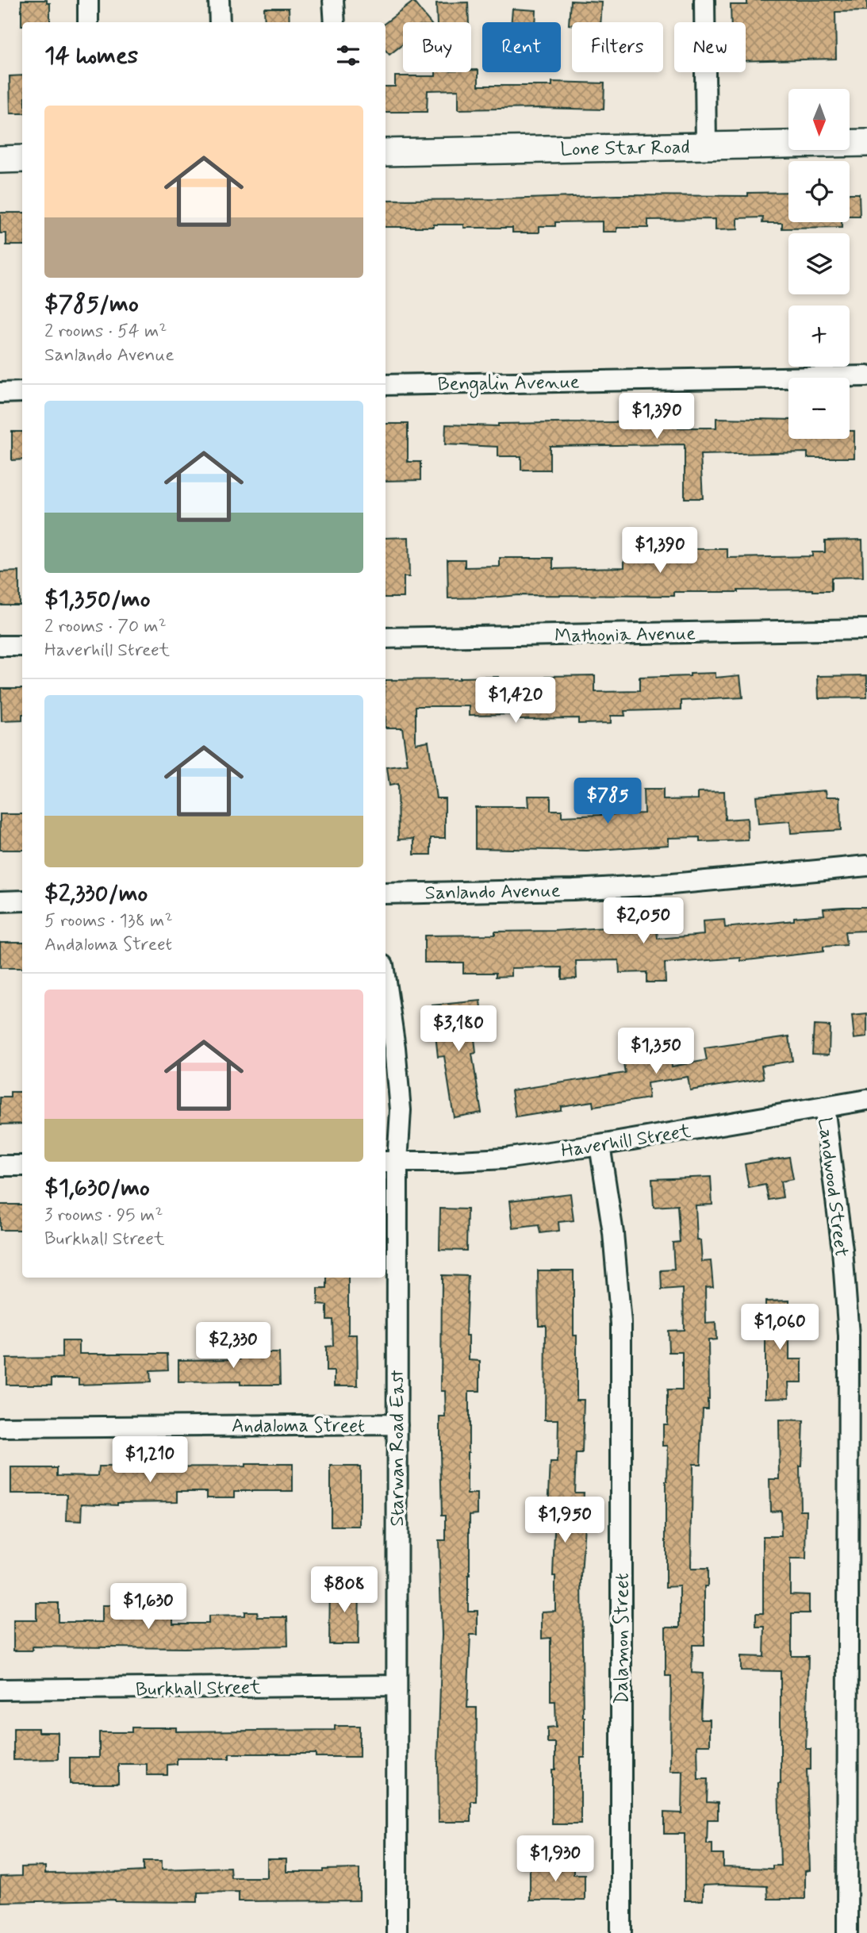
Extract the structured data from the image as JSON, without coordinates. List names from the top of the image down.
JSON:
{
  "streets": {
    "street": [
      "Lone Star Road",
      "Bengalin Avenue",
      "Mathonia Avenue",
      "Sanlando Avenue",
      "Haverhill Street",
      "Landwood Street",
      "Andaloma Street",
      "Starwan Road East",
      "Dalamon Street",
      "Burkhall Street"
    ]
  },
  "crossings": [
    ["Haverhill Street", "Landwood Street"],
    ["Haverhill Street", "Starwan Road East"],
    ["Haverhill Street", "Dalamon Street"],
    ["Andaloma Street", "Starwan Road East"],
    ["Starwan Road East", "Burkhall Street"]
  ],
  "north": "bottom",
  "page": {
    "chip": [
      "Buy",
      "Rent",
      "Filters",
      "New"
    ],
    "heading": "14 homes",
    "map_buttons": ["+", "−"],
    "list": [
      {
        "name": "$785/mo",
        "note": "2 rooms · 54 m² · Sanlando Avenue"
      },
      {
        "name": "$1,350/mo",
        "note": "2 rooms · 70 m² · Haverhill Street"
      },
      {
        "name": "$2,330/mo",
        "note": "5 rooms · 138 m² · Andaloma Street"
      },
      {
        "name": "$1,630/mo",
        "note": "3 rooms · 95 m² · Burkhall Street"
      }
    ],
    "price": [
      "$1,390",
      "$1,390",
      "$1,420",
      "$785",
      "$2,050",
      "$3,180",
      "$1,350",
      "$1,060",
      "$2,330",
      "$1,210",
      "$1,950",
      "$808",
      "$1,630",
      "$1,930"
    ]
  }
}
